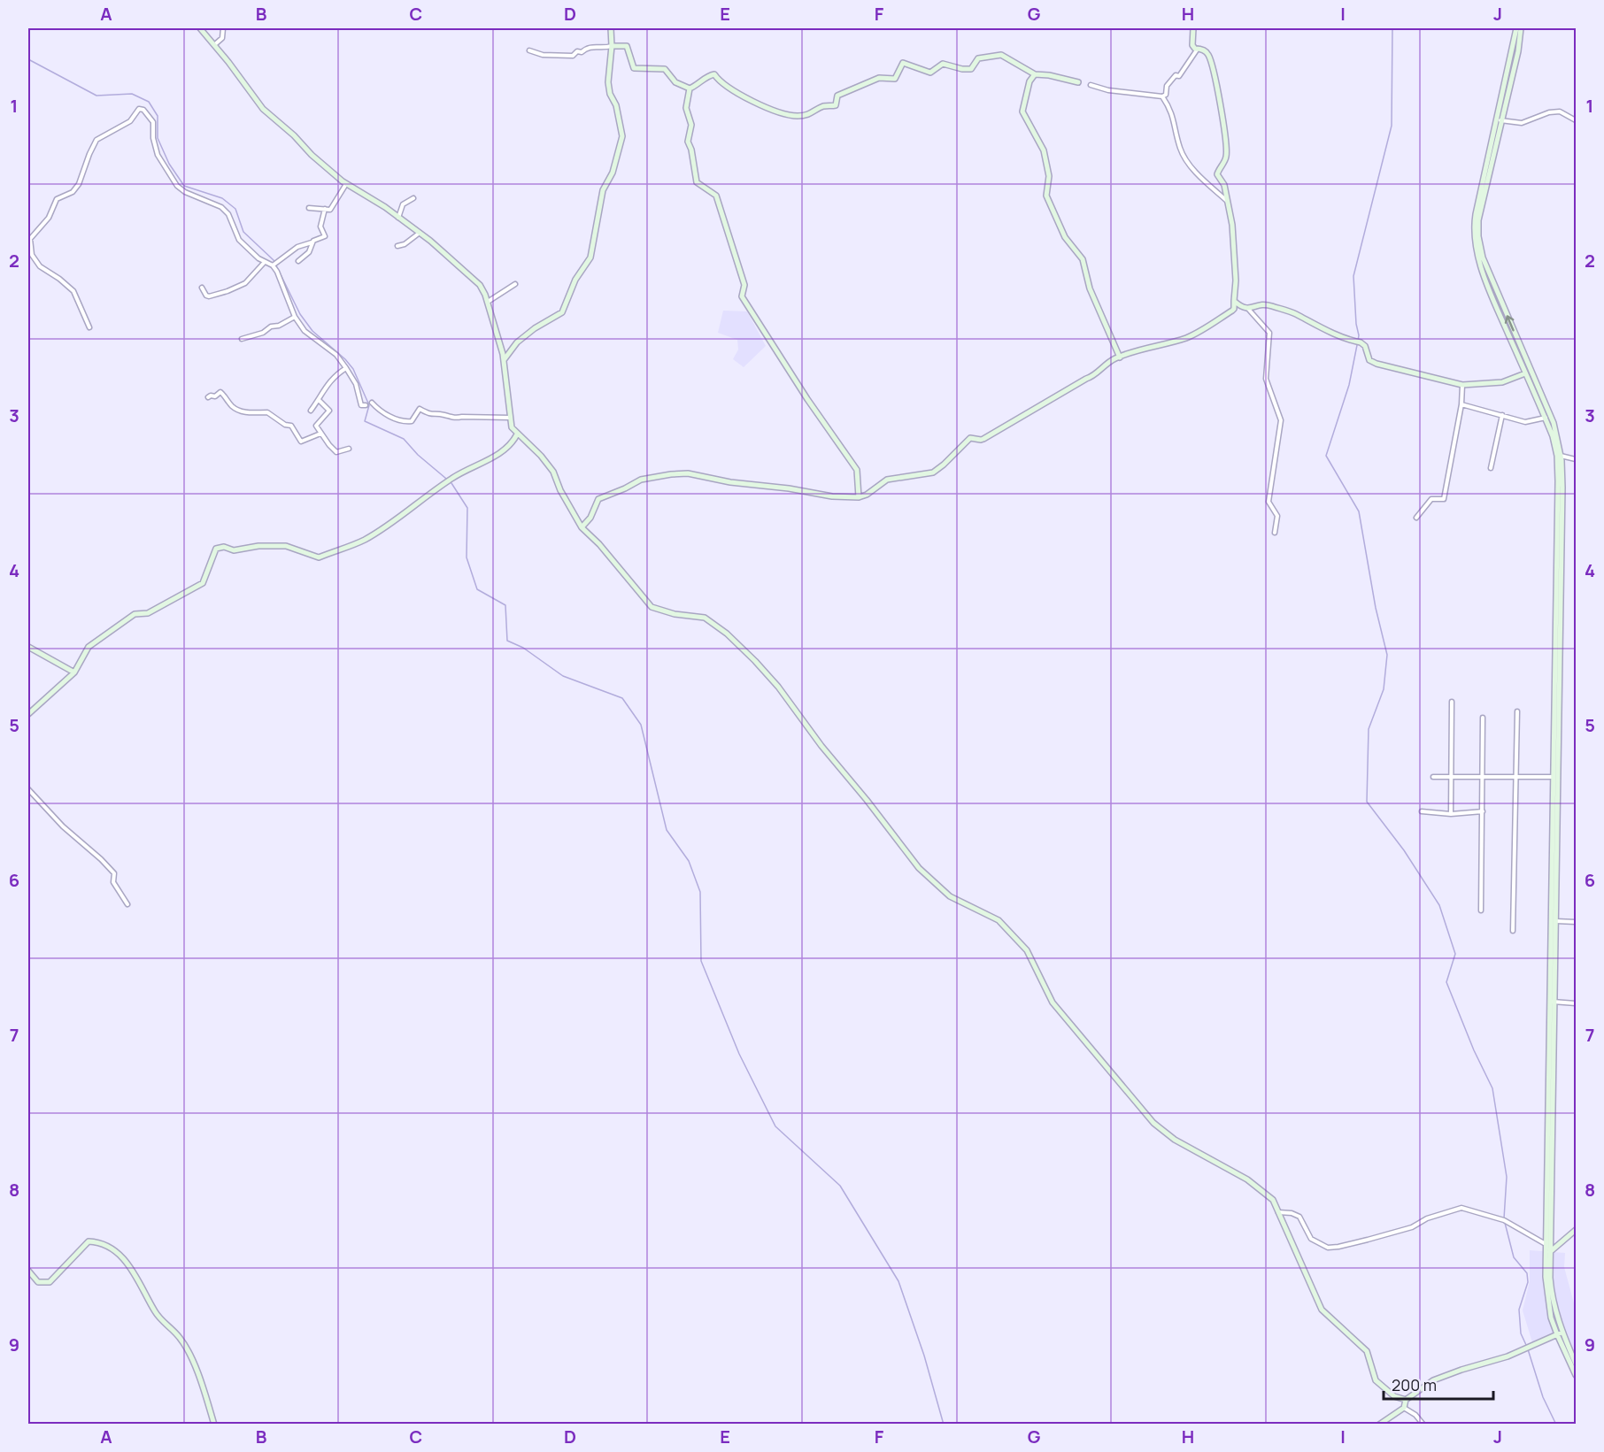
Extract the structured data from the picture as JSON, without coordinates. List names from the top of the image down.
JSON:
{
  "scale_bar": "200 m",
  "grid": {
    "columns": [
      "A",
      "B",
      "C",
      "D",
      "E",
      "F",
      "G",
      "H",
      "I",
      "J"
    ],
    "rows": [
      "1",
      "2",
      "3",
      "4",
      "5",
      "6",
      "7",
      "8",
      "9"
    ]
  }
}
